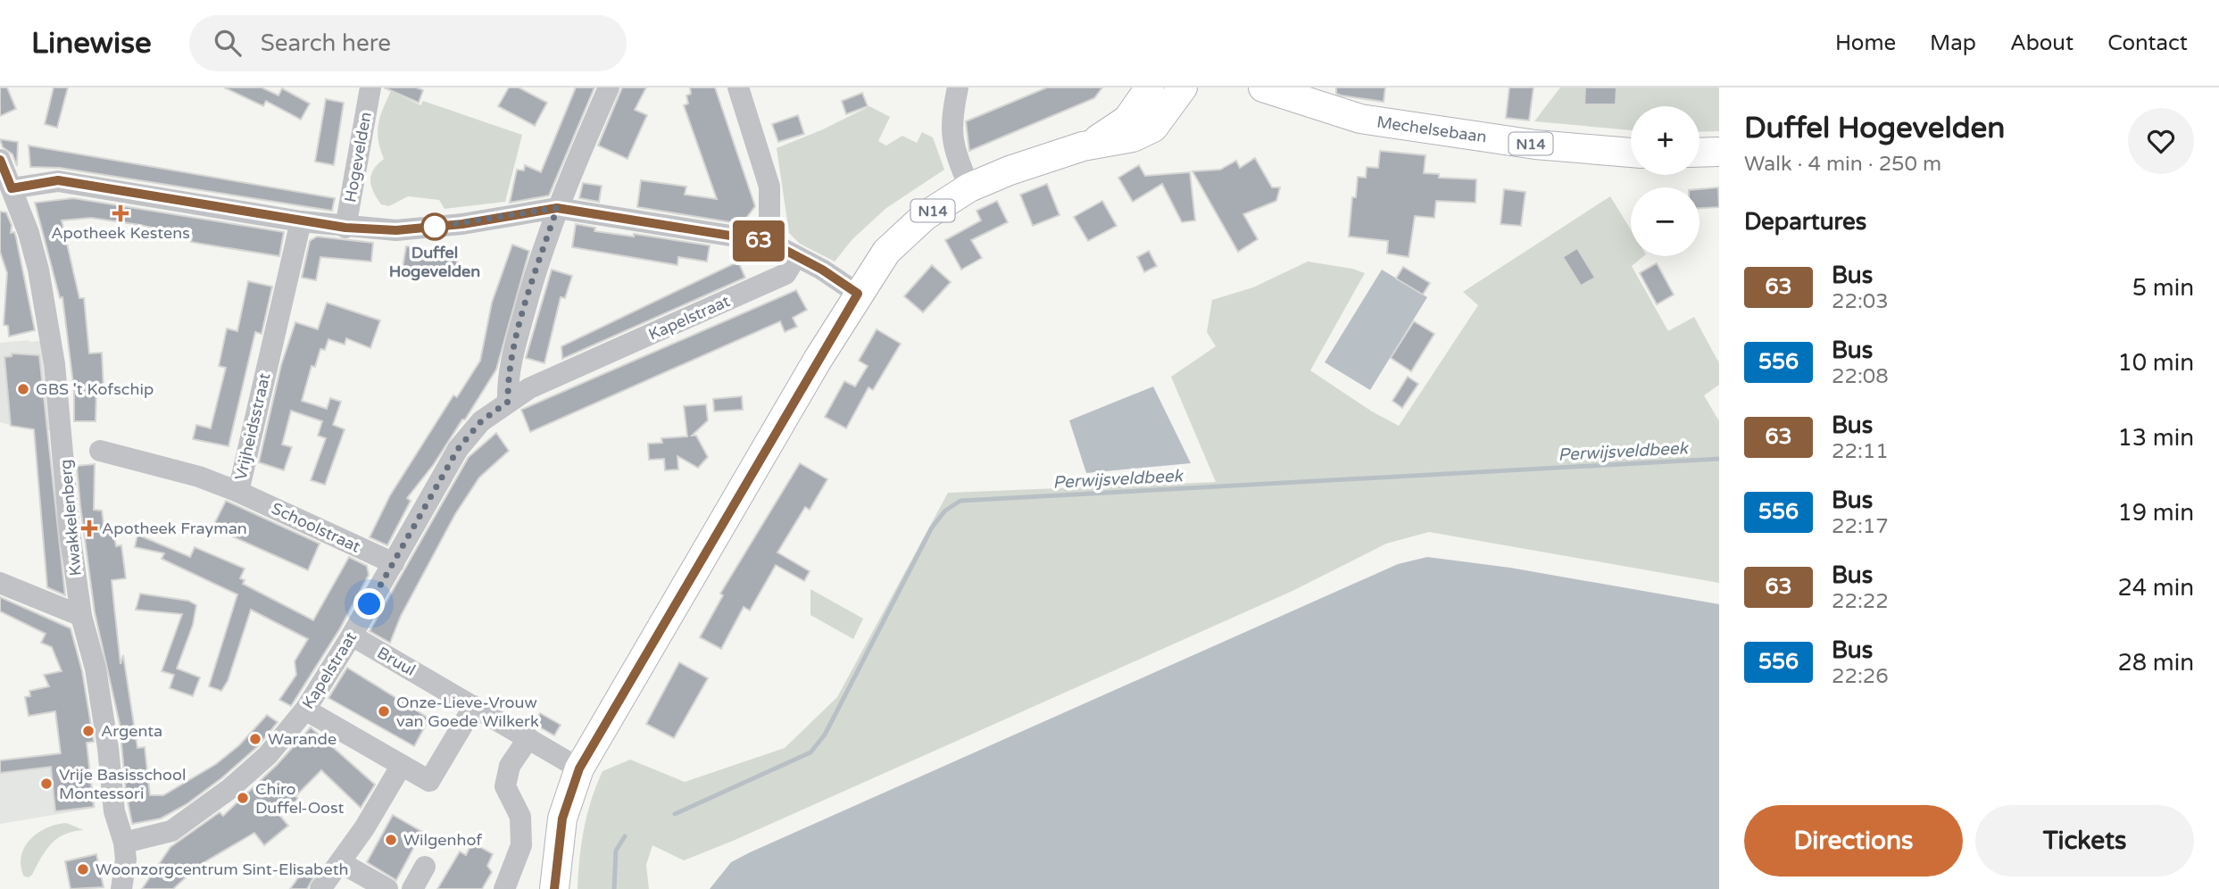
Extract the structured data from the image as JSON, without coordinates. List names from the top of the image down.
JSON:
{
  "streets": {
    "main road": ["Mechelsebaan", "N14"],
    "street": [
      "Hogevelden",
      "Kapelstraat",
      "Vrijheidsstraat",
      "Kwakkelenberg",
      "Schoolstraat",
      "Bruul"
    ]
  },
  "crossings": [
    ["N14", "Bruul"],
    ["Kapelstraat", "Kwakkelenberg"],
    ["Kapelstraat", "Schoolstraat"],
    ["Kapelstraat", "Bruul"],
    ["Vrijheidsstraat", "Schoolstraat"]
  ],
  "water": ["Perwijsveldbeek"],
  "places": {
    "health": ["Apotheek Kestens", "Apotheek Frayman"],
    "other": [
      "Duffel Hogevelden",
      "GBS 't Kofschip",
      "Onze-Lieve-Vrouw van Goede Wilkerk",
      "Argenta",
      "Warande",
      "Vrije Basisschool Montessori",
      "Chiro Duffel-Oost",
      "Wilgenhof",
      "Woonzorgcentrum Sint-Elisabeth"
    ]
  },
  "lines": ["bus line 63"],
  "page": {
    "header": "Linewise",
    "search": "Search here",
    "nav": [
      "Home",
      "Map",
      "About",
      "Contact"
    ],
    "on_map": "63",
    "heading": [
      ["Duffel Hogevelden", "Walk · 4 min · 250 m"],
      "Departures"
    ],
    "map_buttons": ["+", "−"],
    "list": [
      {
        "mark": "63",
        "name": "Bus",
        "note": "22:03",
        "value": "5 min"
      },
      {
        "mark": "556",
        "name": "Bus",
        "note": "22:08",
        "value": "10 min"
      },
      {
        "mark": "63",
        "name": "Bus",
        "note": "22:11",
        "value": "13 min"
      },
      {
        "mark": "556",
        "name": "Bus",
        "note": "22:17",
        "value": "19 min"
      },
      {
        "mark": "63",
        "name": "Bus",
        "note": "22:22",
        "value": "24 min"
      },
      {
        "mark": "556",
        "name": "Bus",
        "note": "22:26",
        "value": "28 min"
      }
    ],
    "buttons": ["Directions", "Tickets"]
  }
}
